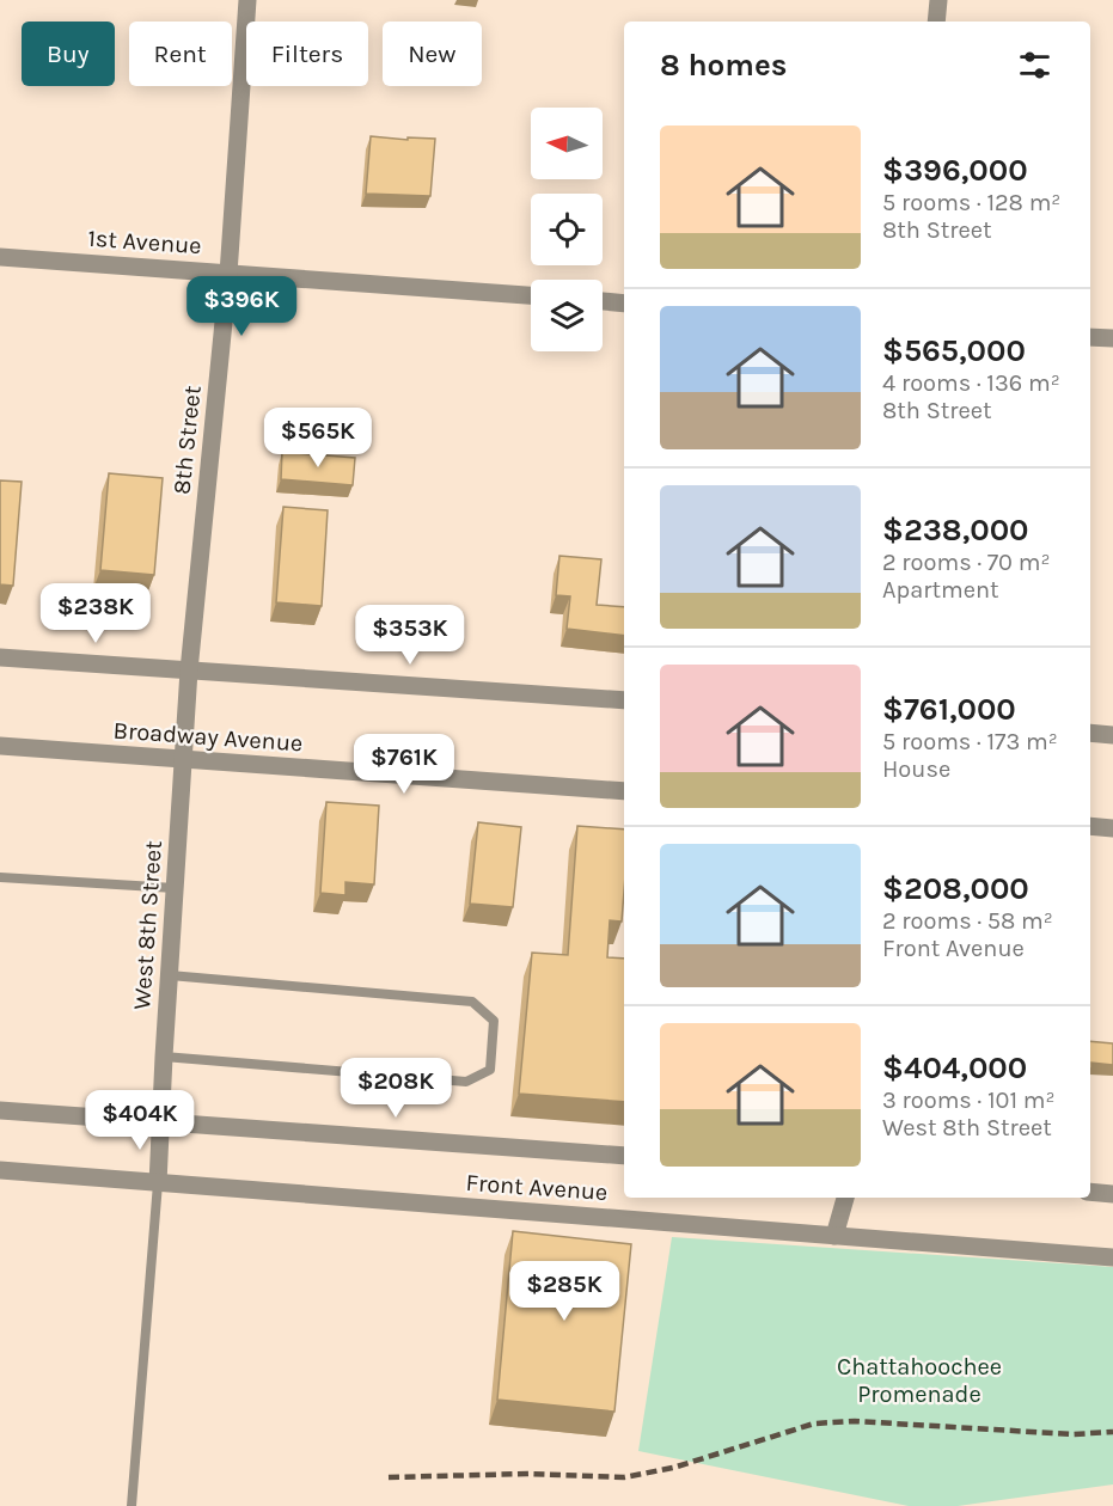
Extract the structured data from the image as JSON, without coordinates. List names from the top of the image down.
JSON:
{
  "streets": {
    "street": [
      "1st Avenue",
      "8th Street",
      "Broadway Avenue",
      "West 8th Street",
      "Front Avenue"
    ]
  },
  "crossings": [
    ["1st Avenue", "8th Street"],
    ["8th Street", "West 8th Street"],
    ["Broadway Avenue", "West 8th Street"],
    ["West 8th Street", "Front Avenue"]
  ],
  "parks": ["Chattahoochee Promenade"],
  "north": "left",
  "page": {
    "chip": [
      "Buy",
      "Rent",
      "Filters",
      "New"
    ],
    "heading": "8 homes",
    "list": [
      {
        "name": "$396,000",
        "note": "5 rooms · 128 m² · 8th Street"
      },
      {
        "name": "$565,000",
        "note": "4 rooms · 136 m² · 8th Street"
      },
      {
        "name": "$238,000",
        "note": "2 rooms · 70 m² · Apartment"
      },
      {
        "name": "$761,000",
        "note": "5 rooms · 173 m² · House"
      },
      {
        "name": "$208,000",
        "note": "2 rooms · 58 m² · Front Avenue"
      },
      {
        "name": "$404,000",
        "note": "3 rooms · 101 m² · West 8th Street"
      }
    ],
    "price": [
      "$396K",
      "$565K",
      "$238K",
      "$353K",
      "$761K",
      "$208K",
      "$404K",
      "$285K"
    ]
  }
}
